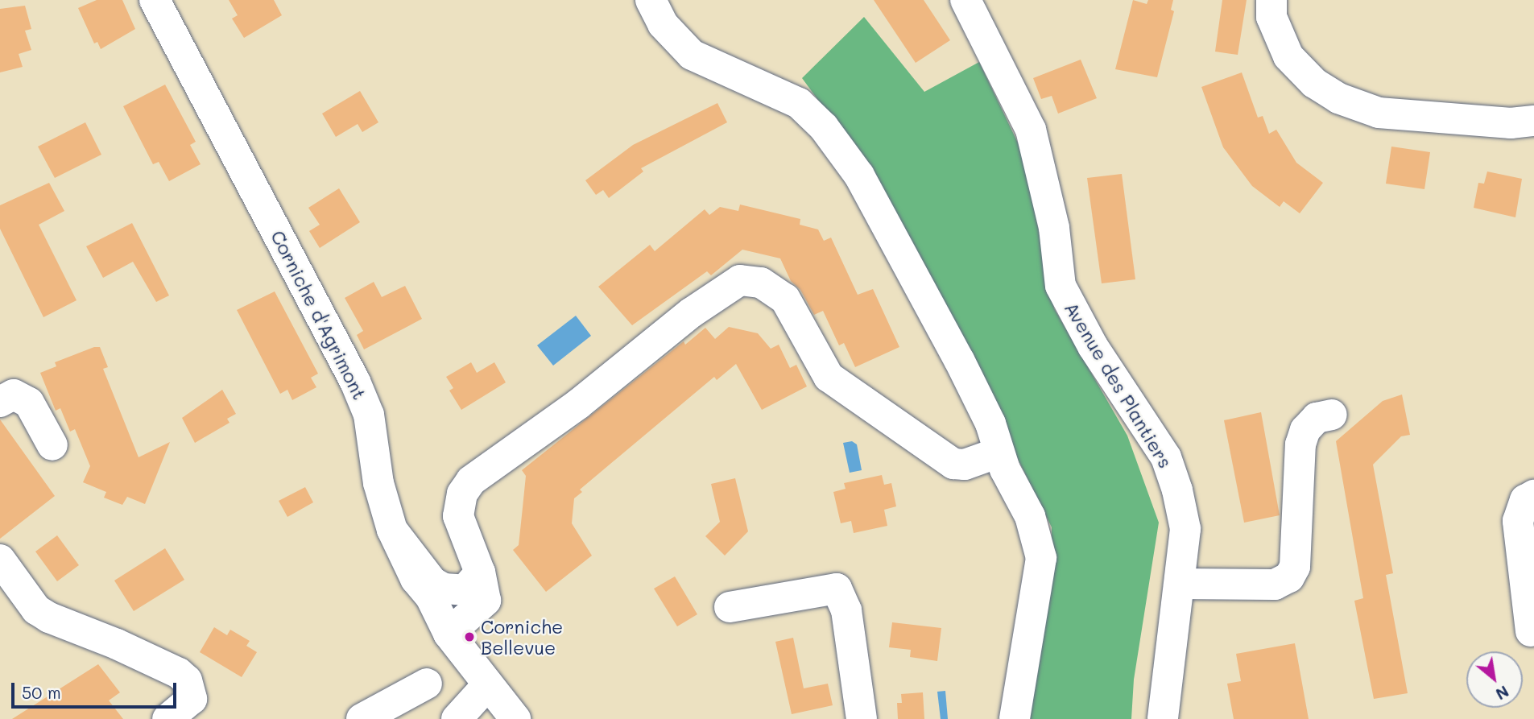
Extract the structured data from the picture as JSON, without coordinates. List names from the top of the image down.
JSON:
{
  "streets": {
    "street": ["Corniche d'Agrimont", "Avenue des Plantiers"]
  },
  "places": ["Corniche Bellevue"],
  "scale_bar": "50 m",
  "north": "bottom right"
}
